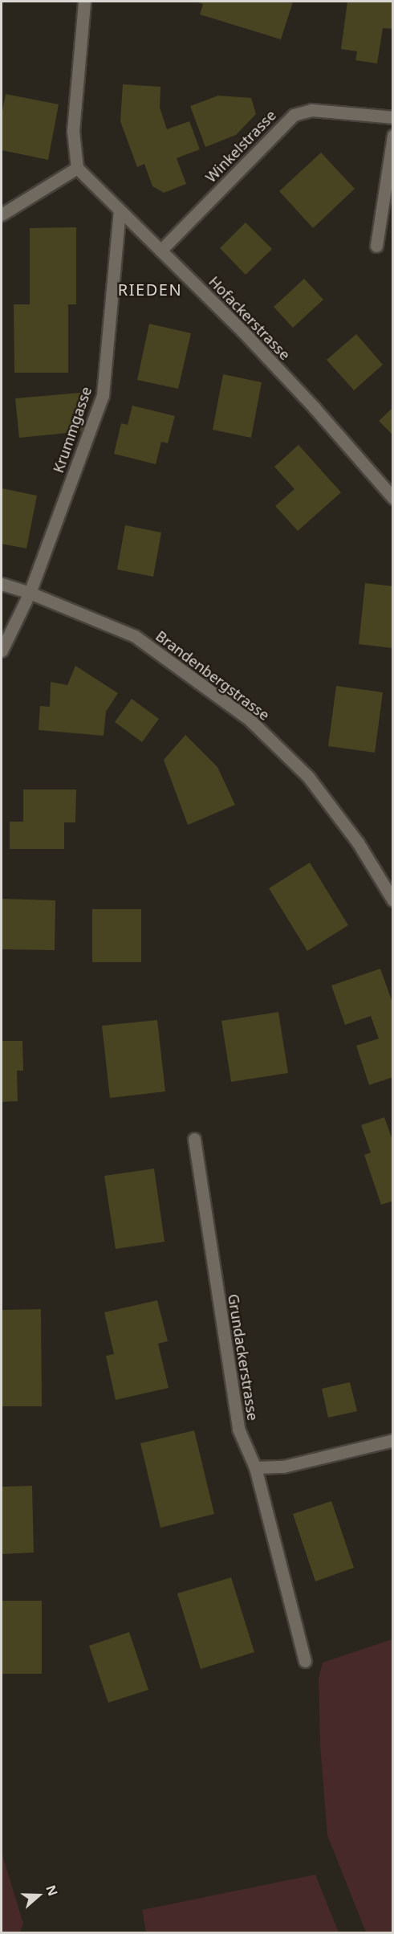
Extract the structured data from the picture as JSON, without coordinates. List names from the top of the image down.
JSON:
{
  "streets": {
    "street": [
      "Winkelstrasse",
      "Hofackerstrasse",
      "Krummgasse",
      "Brandenbergstrasse",
      "Grundackerstrasse"
    ]
  },
  "crossings": [
    ["Winkelstrasse", "Hofackerstrasse"],
    ["Hofackerstrasse", "Krummgasse"],
    ["Krummgasse", "Brandenbergstrasse"]
  ],
  "districts": ["RIEDEN"],
  "north": "right"
}
